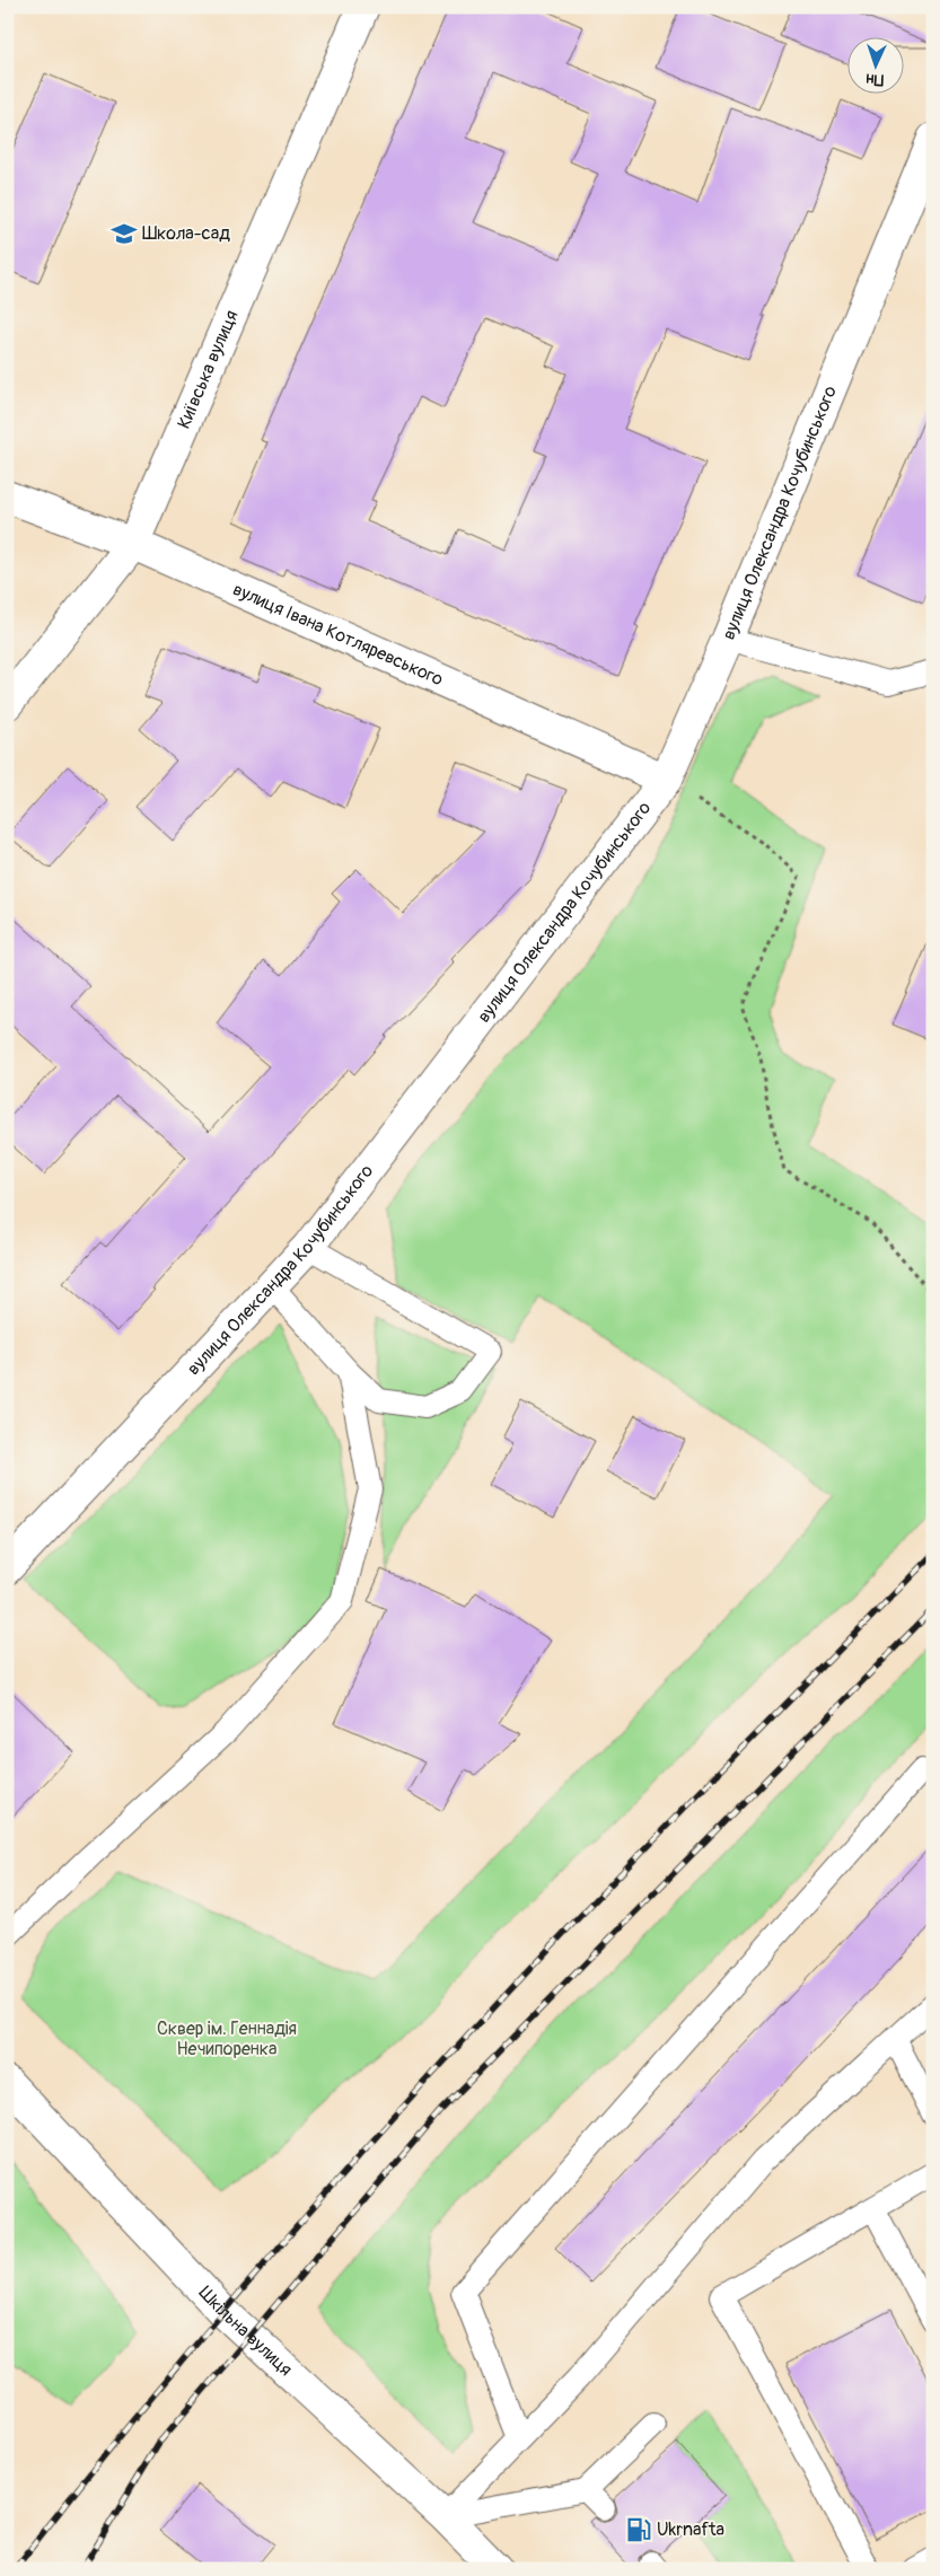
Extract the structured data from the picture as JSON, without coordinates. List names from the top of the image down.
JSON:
{
  "streets": {
    "street": [
      "Київська вулиця",
      "вулиця Олександра Кочубинського",
      "вулиця Івана Котляревського",
      "Шкільна вулиця"
    ]
  },
  "crossings": [
    ["Київська вулиця", "вулиця Івана Котляревського"],
    ["вулиця Олександра Кочубинського", "вулиця Івана Котляревського"]
  ],
  "parks": ["Сквер ім. Геннадія Нечипоренка"],
  "places": {
    "school or university": ["Школа-сад"],
    "fuel station": ["Ukrnafta"]
  },
  "north": "bottom"
}
